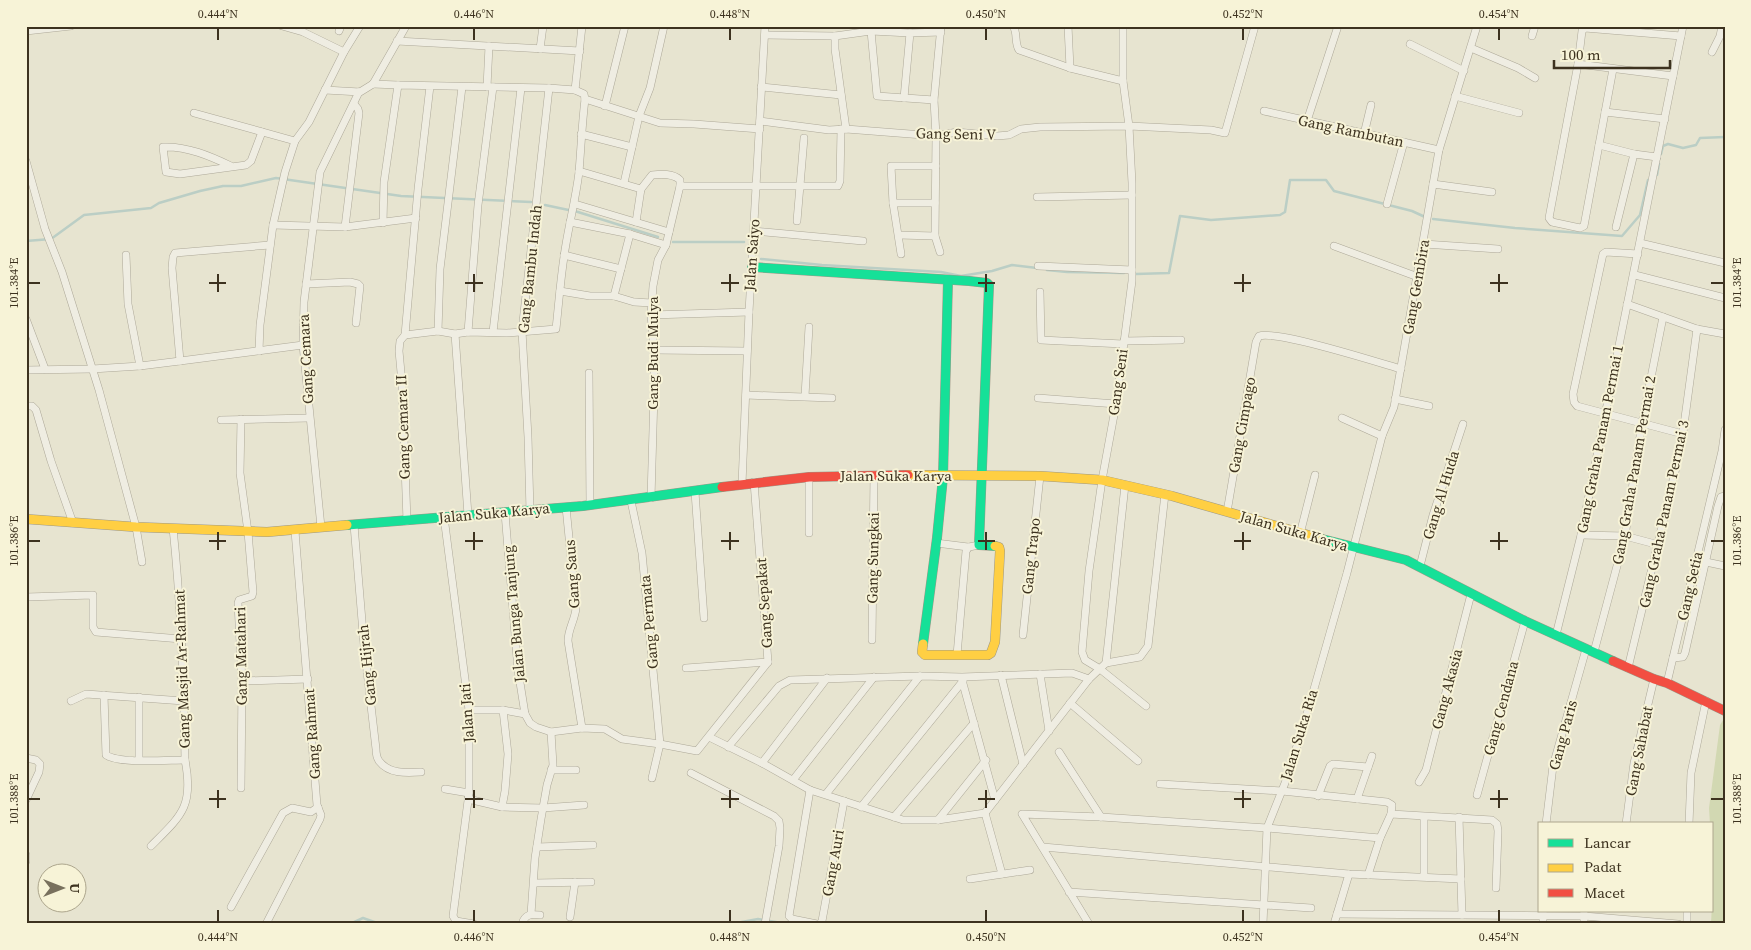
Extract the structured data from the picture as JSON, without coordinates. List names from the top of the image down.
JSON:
{
  "streets": {
    "main road": ["Jalan Suka Karya"],
    "street": [
      "Gang Rambutan",
      "Gang Seni V",
      "Jalan Saiyo",
      "Gang Bambu Indah",
      "Gang Gembira",
      "Gang Budi Mulya",
      "Gang Cemara",
      "Gang Seni",
      "Gang Cimpago",
      "Gang Cemara II",
      "Gang Graha Panam Permai 1",
      "Gang Graha Panam Permai 2",
      "Gang Al Huda",
      "Gang Graha Panam Permai 3",
      "Gang Trapo",
      "Gang Sungkai",
      "Gang Saus",
      "Gang Setia",
      "Gang Sepakat",
      "Jalan Bunga Tanjung",
      "Gang Permata",
      "Gang Matahari",
      "Gang Hijrah",
      "Gang Masjid Ar-Rahmat",
      "Gang Akasia",
      "Gang Cendana",
      "Jalan Jati",
      "Gang Rahmat",
      "Jalan Suka Ria",
      "Gang Paris",
      "Gang Sahabat",
      "Gang Auri"
    ]
  },
  "crossings": [
    ["Gang Rambutan", "Gang Gembira"],
    ["Gang Seni V", "Jalan Saiyo"],
    ["Gang Seni V", "Gang Seni"],
    ["Jalan Saiyo", "Jalan Suka Karya"],
    ["Gang Bambu Indah", "Jalan Suka Karya"],
    ["Gang Gembira", "Gang Cimpago"],
    ["Gang Gembira", "Jalan Suka Karya"],
    ["Gang Gembira", "Jalan Suka Ria"],
    ["Gang Budi Mulya", "Jalan Suka Karya"],
    ["Gang Cemara", "Jalan Suka Karya"],
    ["Gang Seni", "Jalan Suka Karya"],
    ["Gang Cimpago", "Jalan Suka Karya"],
    ["Gang Cemara II", "Jalan Suka Karya"],
    ["Gang Graha Panam Permai 1", "Jalan Suka Karya"],
    ["Gang Graha Panam Permai 2", "Jalan Suka Karya"],
    ["Gang Graha Panam Permai 2", "Gang Paris"],
    ["Jalan Suka Karya", "Gang Al Huda"],
    ["Jalan Suka Karya", "Gang Graha Panam Permai 3"],
    ["Jalan Suka Karya", "Gang Trapo"],
    ["Jalan Suka Karya", "Gang Sungkai"],
    ["Jalan Suka Karya", "Gang Saus"],
    ["Jalan Suka Karya", "Gang Setia"],
    ["Jalan Suka Karya", "Gang Sepakat"],
    ["Jalan Suka Karya", "Jalan Bunga Tanjung"],
    ["Jalan Suka Karya", "Gang Permata"],
    ["Jalan Suka Karya", "Gang Matahari"],
    ["Jalan Suka Karya", "Gang Hijrah"],
    ["Jalan Suka Karya", "Gang Masjid Ar-Rahmat"],
    ["Jalan Suka Karya", "Gang Akasia"],
    ["Jalan Suka Karya", "Gang Cendana"],
    ["Jalan Suka Karya", "Jalan Jati"],
    ["Jalan Suka Karya", "Gang Rahmat"],
    ["Jalan Suka Karya", "Jalan Suka Ria"],
    ["Jalan Suka Karya", "Gang Paris"],
    ["Jalan Suka Karya", "Gang Sahabat"],
    ["Gang Sepakat", "Gang Permata"]
  ],
  "legend": ["Lancar", "Padat", "Macet"],
  "scale_bar": "100 m",
  "north": "right",
  "coordinates": [
    "0.444°N",
    "0.446°N",
    "0.448°N",
    "0.450°N",
    "0.452°N",
    "0.454°N",
    "101.384°E",
    "101.386°E",
    "101.388°E"
  ]
}
